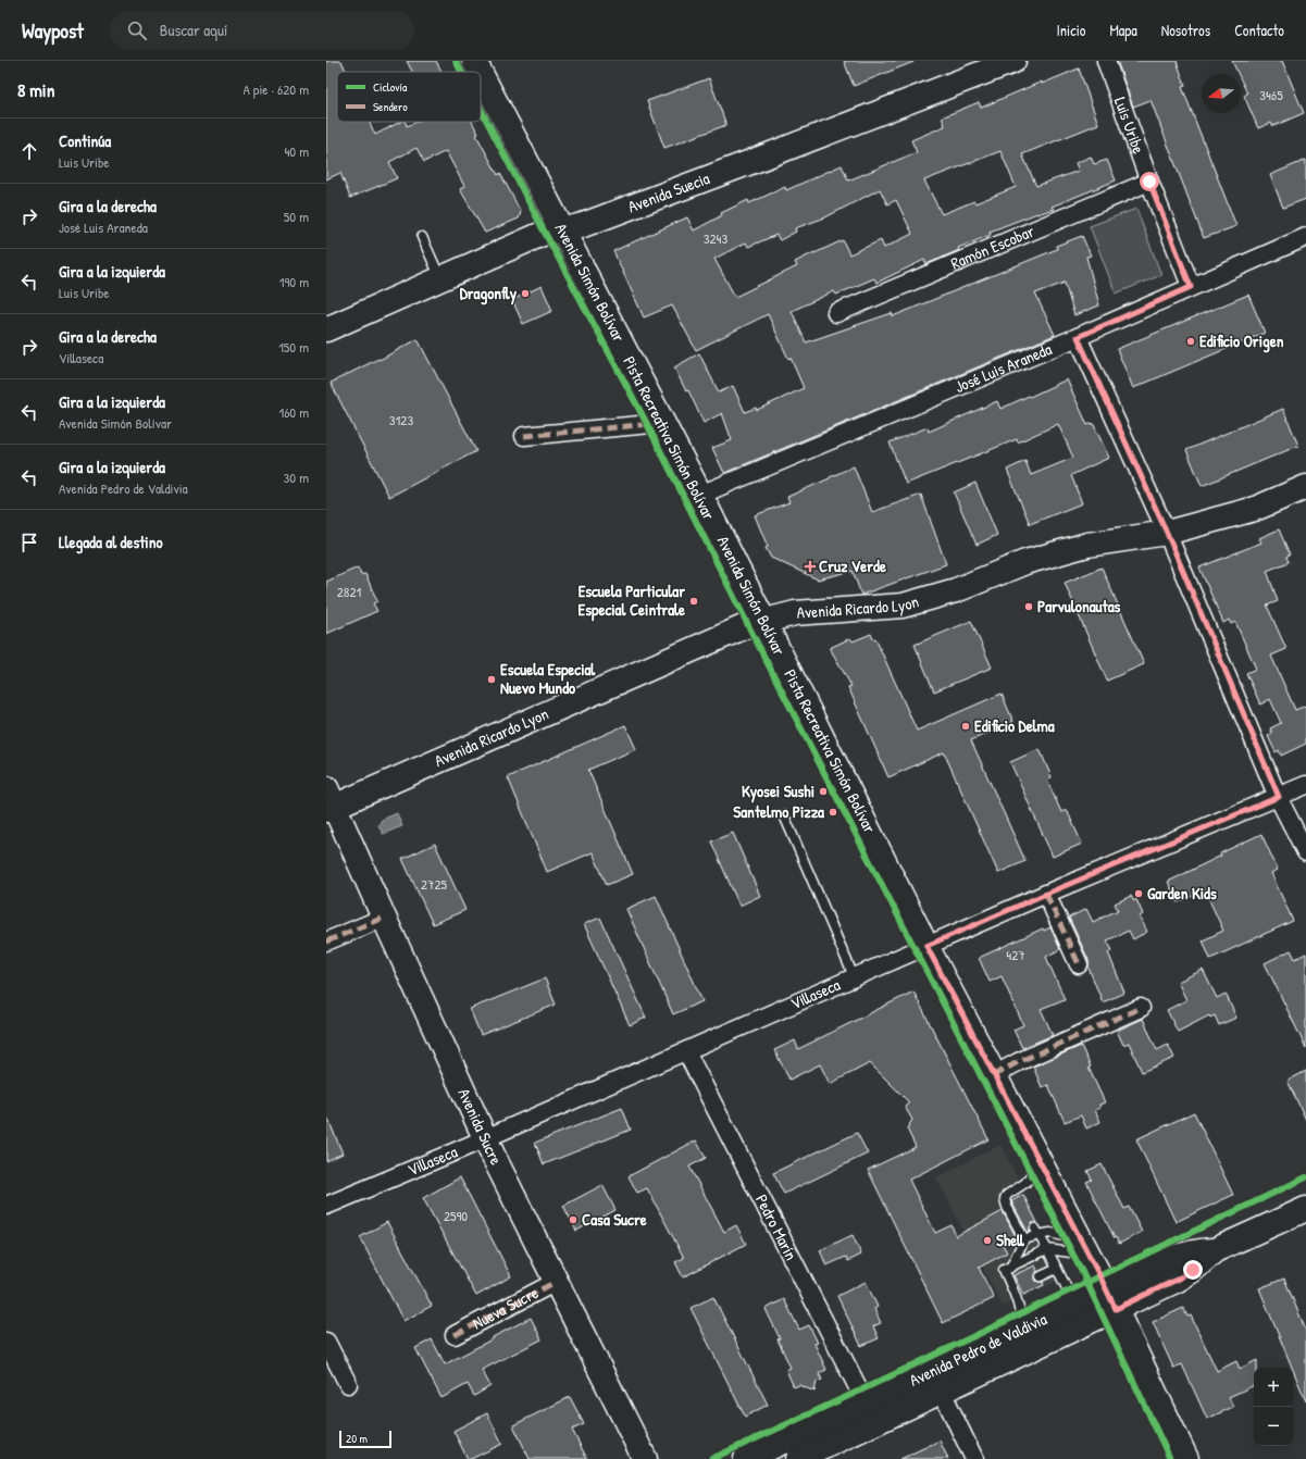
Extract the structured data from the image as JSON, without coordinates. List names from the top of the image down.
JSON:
{
  "streets": {
    "street": [
      "Luis Uribe",
      "Avenida Suecia",
      "Ramón Escobar",
      "Avenida Simón Bolívar",
      "José Luis Araneda",
      "Avenida Ricardo Lyon",
      "Villaseca",
      "Avenida Sucre",
      "Pedro Marín",
      "Nueva Sucre",
      "Avenida Pedro de Valdivia"
    ],
    "cycle path": ["Pista Recreativa Simón Bolívar"]
  },
  "crossings": [
    ["Luis Uribe", "Ramón Escobar"],
    ["Luis Uribe", "José Luis Araneda"],
    ["Avenida Suecia", "Avenida Simón Bolívar"],
    ["Avenida Simón Bolívar", "José Luis Araneda"],
    ["Avenida Simón Bolívar", "Avenida Ricardo Lyon"],
    ["Avenida Simón Bolívar", "Villaseca"],
    ["Avenida Simón Bolívar", "Avenida Pedro de Valdivia"],
    ["Avenida Ricardo Lyon", "Avenida Sucre"],
    ["Villaseca", "Avenida Sucre"],
    ["Villaseca", "Pedro Marín"],
    ["Avenida Sucre", "Nueva Sucre"],
    ["Pedro Marín", "Avenida Pedro de Valdivia"]
  ],
  "places": {
    "other": [
      "Dragonfly",
      "Edificio Origen",
      "Escuela Particular Especial Ceintrale",
      "Parvulonautas",
      "Escuela Especial Nuevo Mundo",
      "Edificio Delma",
      "Kyosei Sushi",
      "Santelmo Pizza",
      "Garden Kids",
      "Casa Sucre",
      "Shell"
    ],
    "health": ["Cruz Verde"]
  },
  "house_numbers": [
    "3465",
    "3243",
    "3123",
    "2821",
    "2725",
    "427",
    "2590"
  ],
  "legend": ["Ciclovía", "Sendero"],
  "scale_bar": "20 m",
  "north": "left",
  "page": {
    "header": "Waypost",
    "search": "Buscar aquí",
    "nav": [
      "Inicio",
      "Mapa",
      "Nosotros",
      "Contacto"
    ],
    "heading": ["8 min", "A pie · 620 m"],
    "list": [
      ["Continúa", "Luis Uribe", "40 m"],
      ["Gira a la derecha", "José Luis Araneda", "50 m"],
      ["Gira a la izquierda", "Luis Uribe", "190 m"],
      ["Gira a la derecha", "Villaseca", "150 m"],
      ["Gira a la izquierda", "Avenida Simón Bolívar", "160 m"],
      ["Gira a la izquierda", "Avenida Pedro de Valdivia", "30 m"],
      "Llegada al destino"
    ],
    "map_buttons": ["+", "−"],
    "scale": "20 m"
  }
}
